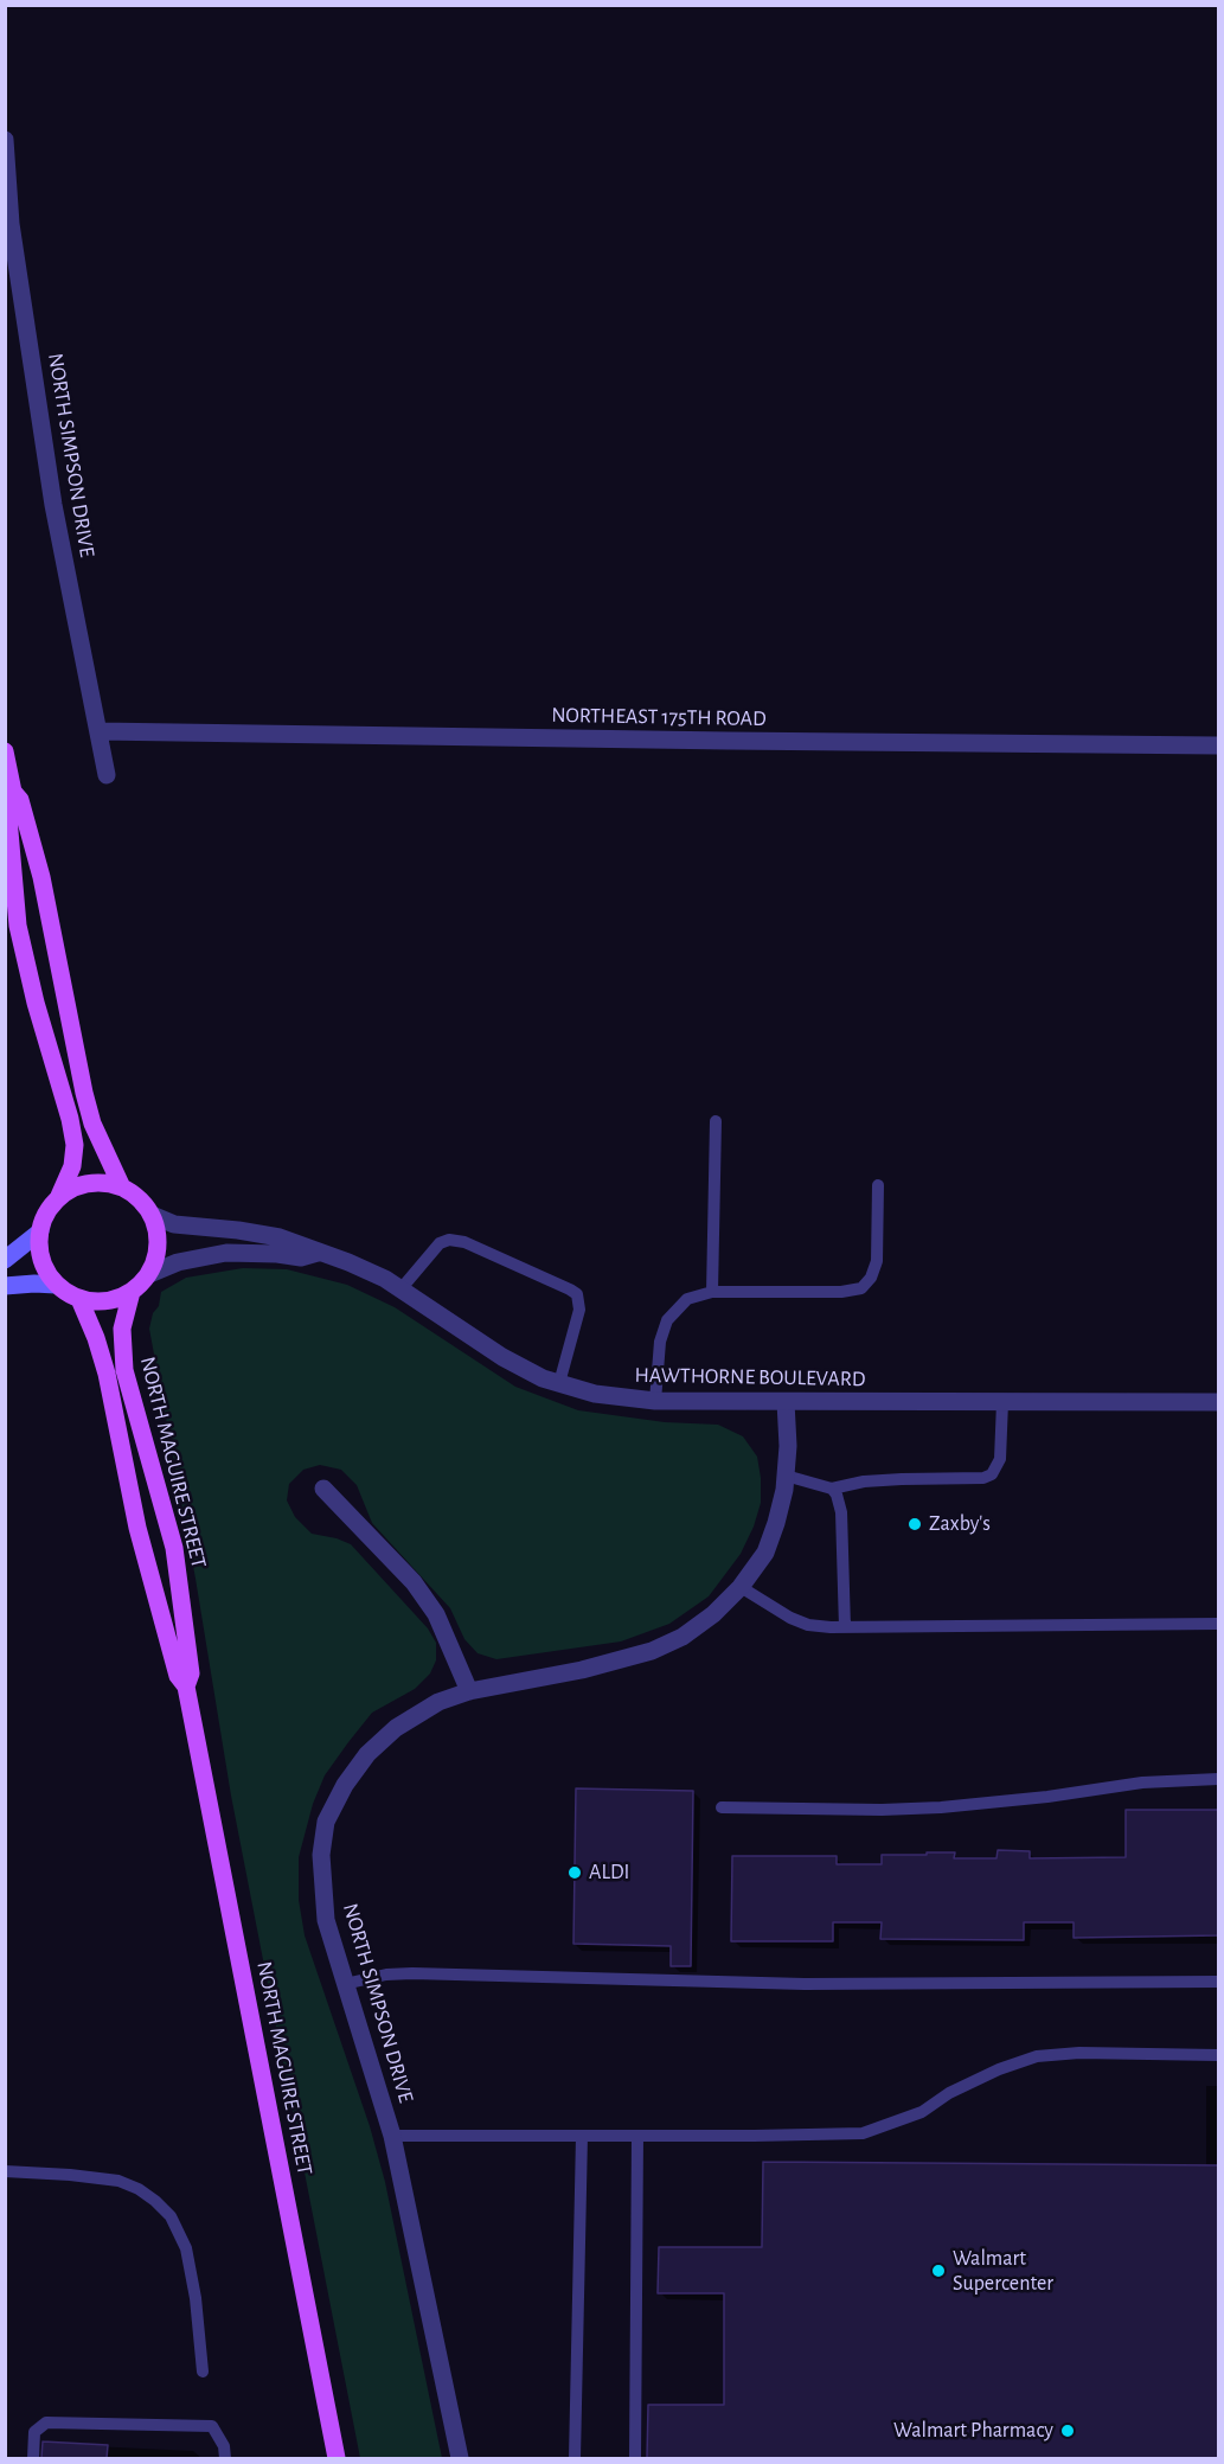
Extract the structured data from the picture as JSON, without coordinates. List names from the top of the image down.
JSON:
{
  "streets": {
    "main road": ["NORTH MAGUIRE STREET"],
    "street": ["NORTH SIMPSON DRIVE", "NORTHEAST 175TH ROAD", "HAWTHORNE BOULEVARD"]
  },
  "crossings": [
    ["NORTH SIMPSON DRIVE", "NORTHEAST 175TH ROAD"],
    ["NORTH SIMPSON DRIVE", "HAWTHORNE BOULEVARD"],
    ["HAWTHORNE BOULEVARD", "NORTH MAGUIRE STREET"]
  ],
  "places": [
    "Zaxby's",
    "ALDI",
    "Walmart Supercenter",
    "Walmart Pharmacy"
  ]
}
